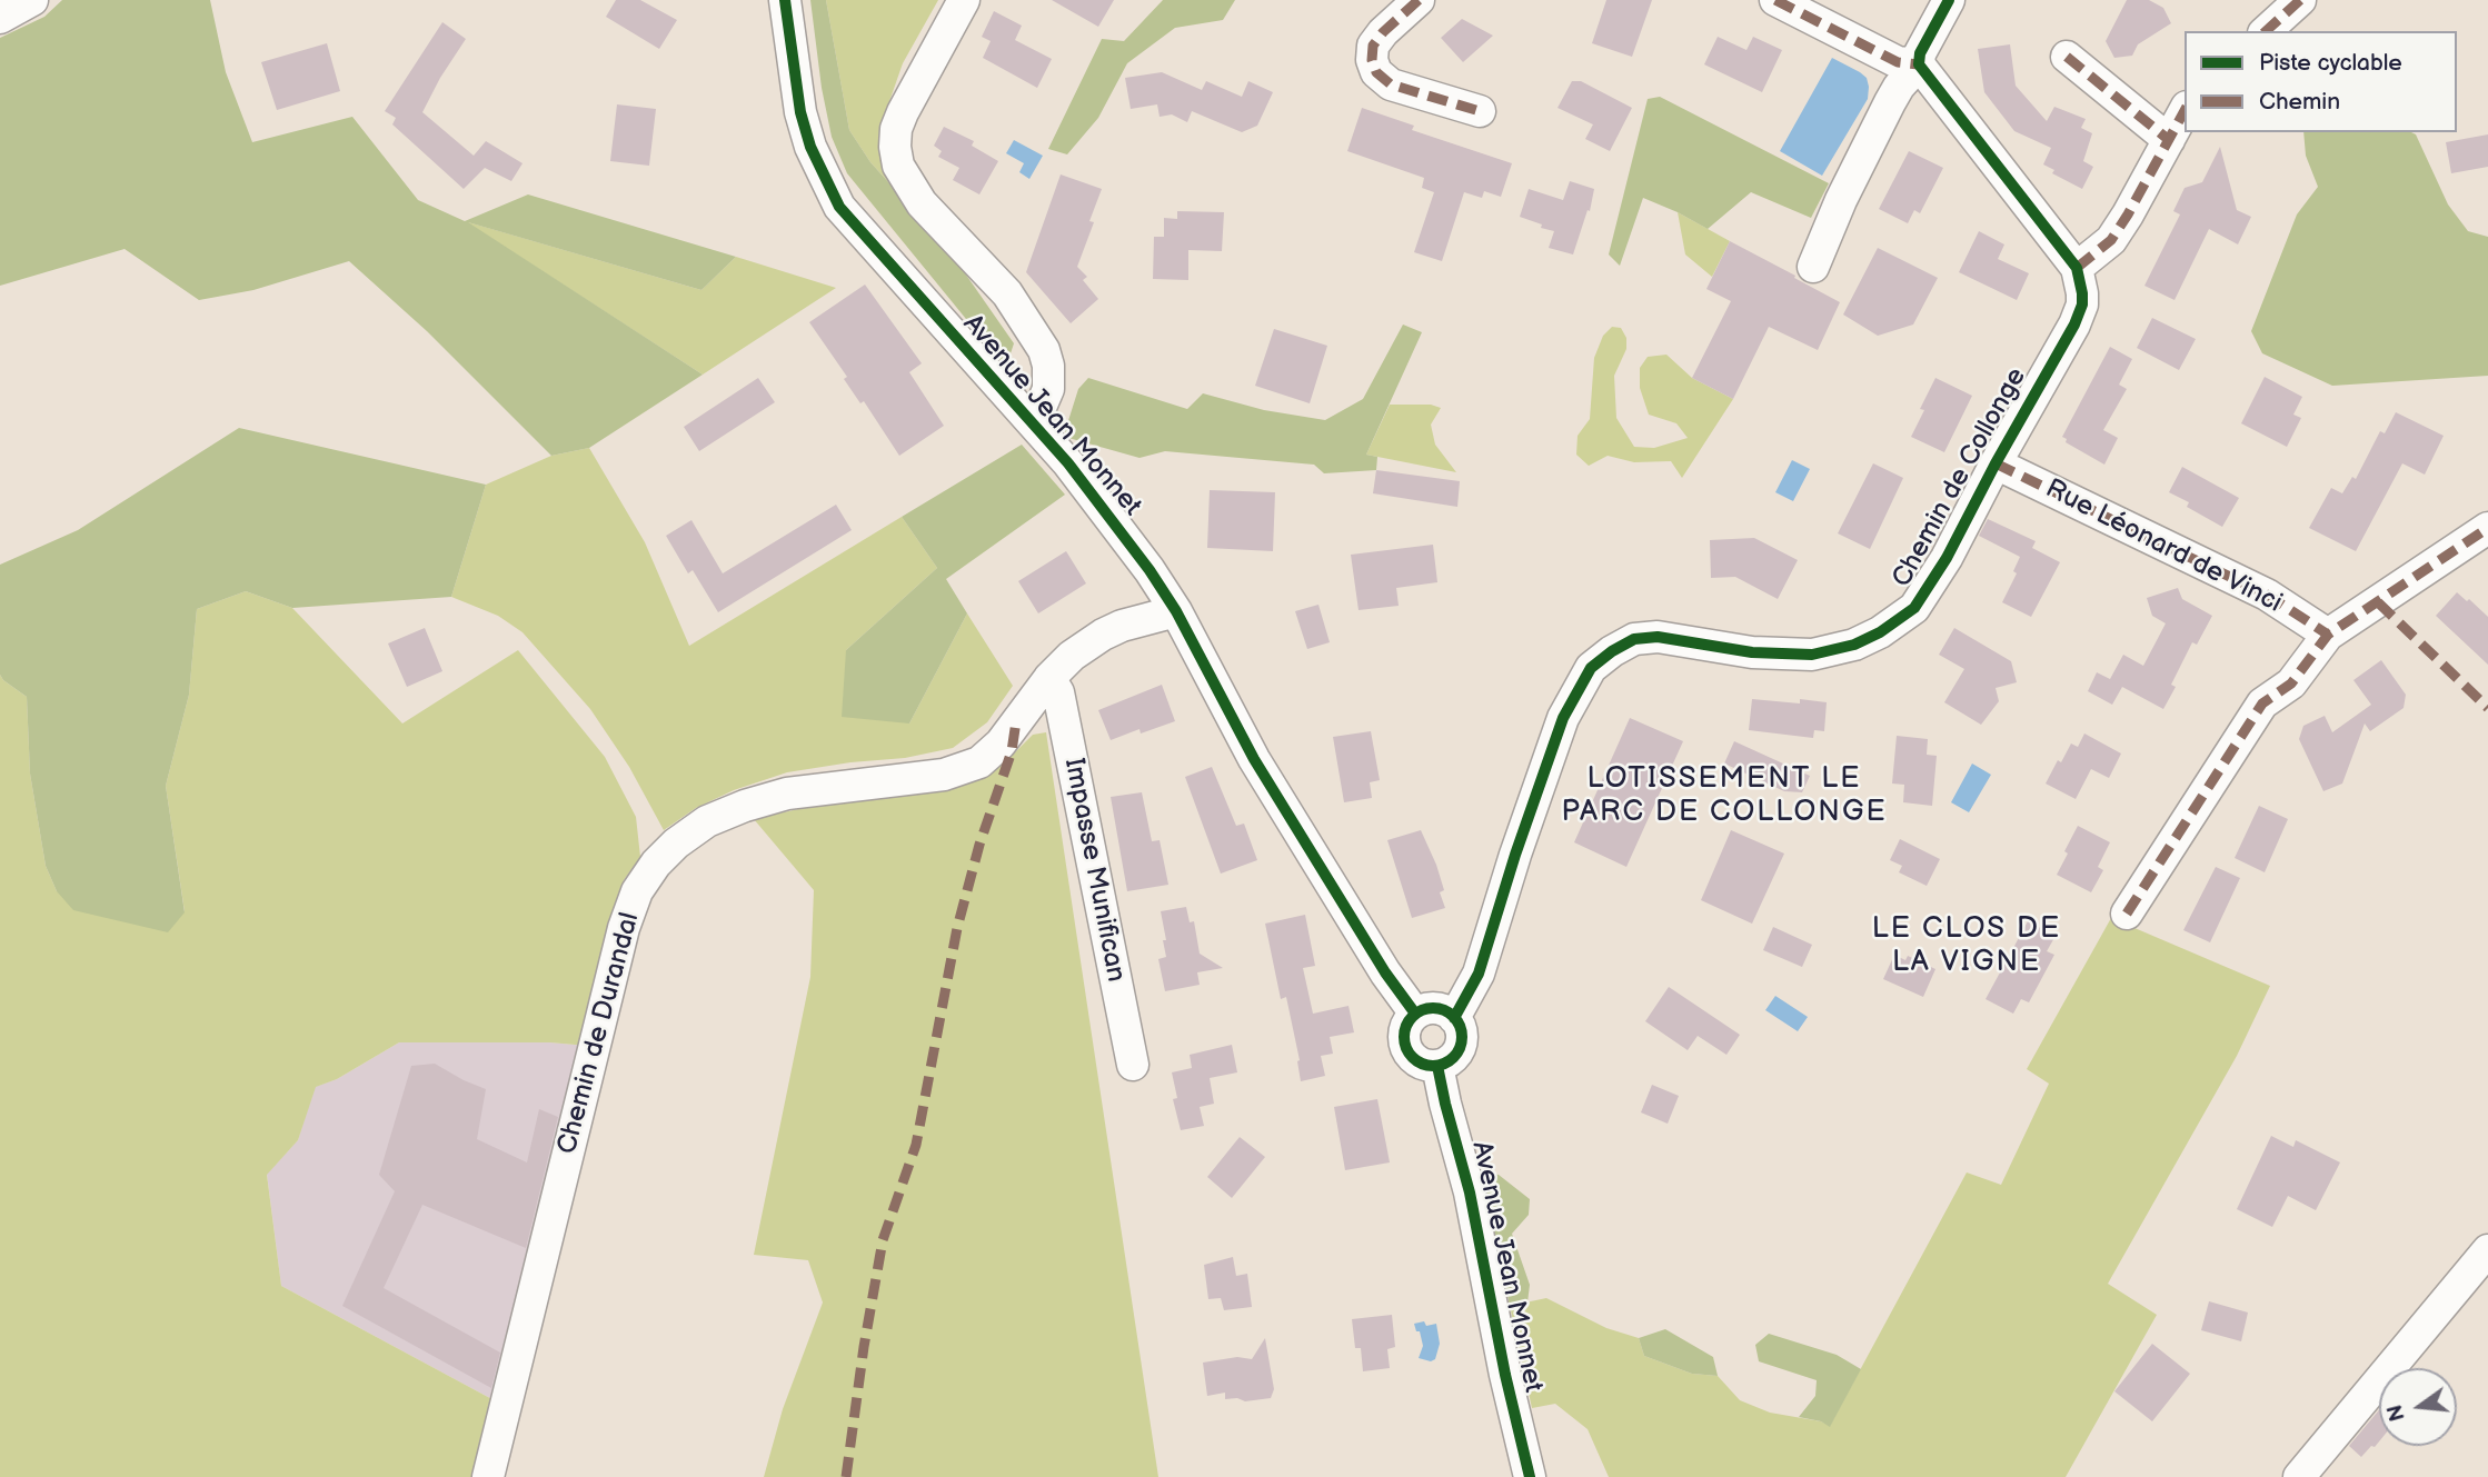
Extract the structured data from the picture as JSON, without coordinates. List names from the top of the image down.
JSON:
{
  "streets": {
    "street": [
      "Avenue Jean Monnet",
      "Chemin de Collonge",
      "Rue Léonard de Vinci",
      "Impasse Munifican",
      "Chemin de Durandal"
    ]
  },
  "crossings": [
    ["Avenue Jean Monnet", "Chemin de Collonge"],
    ["Avenue Jean Monnet", "Chemin de Durandal"],
    ["Chemin de Collonge", "Rue Léonard de Vinci"],
    ["Impasse Munifican", "Chemin de Durandal"]
  ],
  "districts": ["LOTISSEMENT LE PARC DE COLLONGE", "LE CLOS DE LA VIGNE"],
  "legend": ["Piste cyclable", "Chemin"],
  "north": "left"
}
